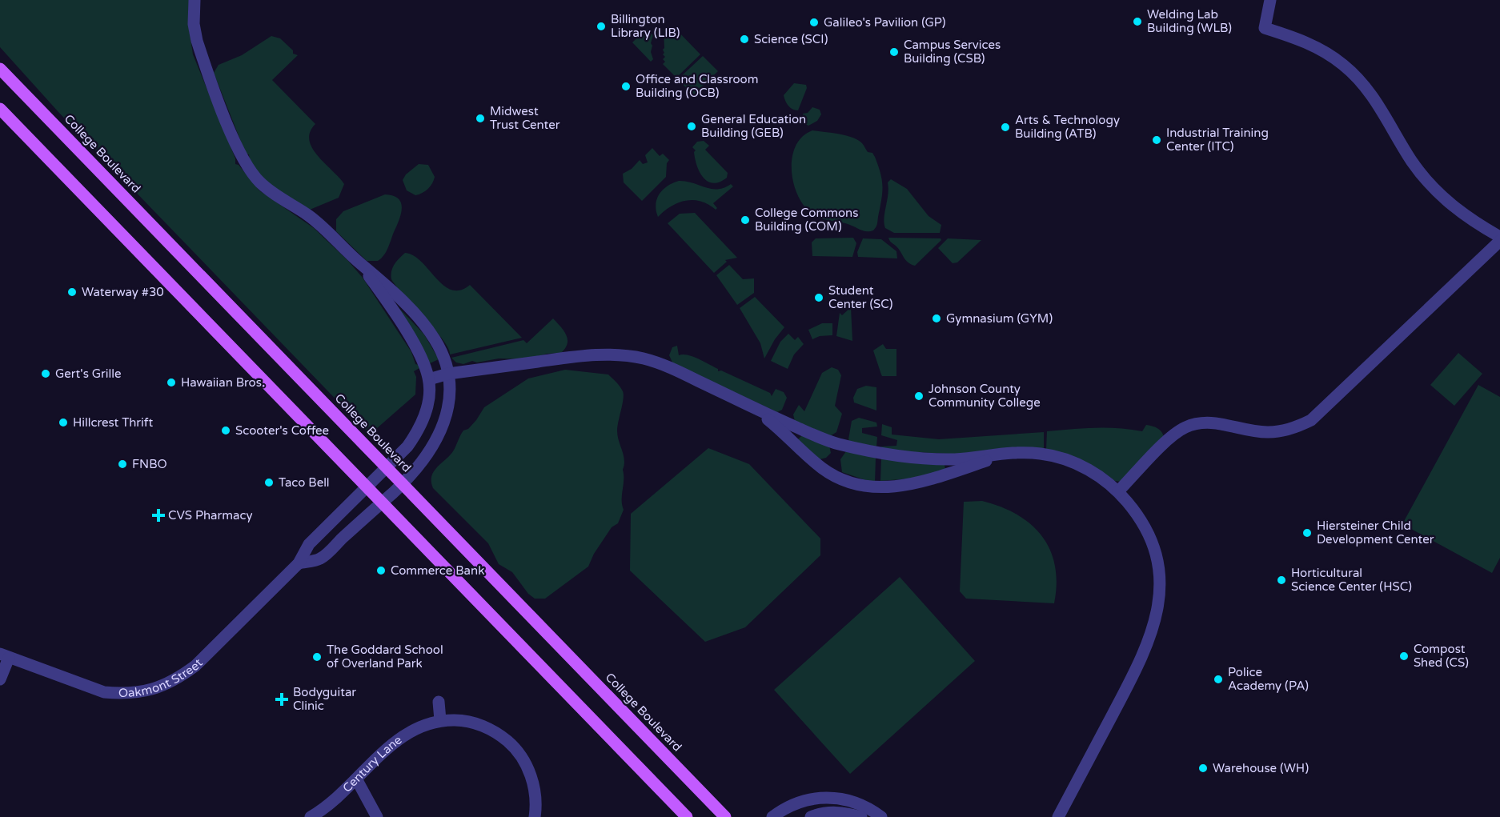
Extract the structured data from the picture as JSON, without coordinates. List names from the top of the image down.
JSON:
{
  "streets": {
    "main road": ["College Boulevard"],
    "street": ["Oakmont Street", "Century Lane"]
  },
  "crossings": [
    ["College Boulevard", "Oakmont Street"]
  ],
  "places": {
    "other": [
      "Welding Lab Building (WLB)",
      "Galileo's Pavilion (GP)",
      "Billington Library (LIB)",
      "Science (SCI)",
      "Campus Services Building (CSB)",
      "Office and Classroom Building (OCB)",
      "Midwest Trust Center",
      "General Education Building (GEB)",
      "Arts & Technology Building (ATB)",
      "Industrial Training Center (ITC)",
      "College Commons Building (COM)",
      "Waterway #30",
      "Student Center (SC)",
      "Gymnasium (GYM)",
      "Gert's Grille",
      "Hawaiian Bros.",
      "Johnson County Community College",
      "Hillcrest Thrift",
      "Scooter's Coffee",
      "FNBO",
      "Taco Bell",
      "Hiersteiner Child Development Center",
      "Commerce Bank",
      "Horticultural Science Center (HSC)",
      "Compost Shed (CS)",
      "The Goddard School of Overland Park",
      "Police Academy (PA)",
      "Warehouse (WH)"
    ],
    "health": ["CVS Pharmacy", "Bodyguitar Clinic"]
  }
}
